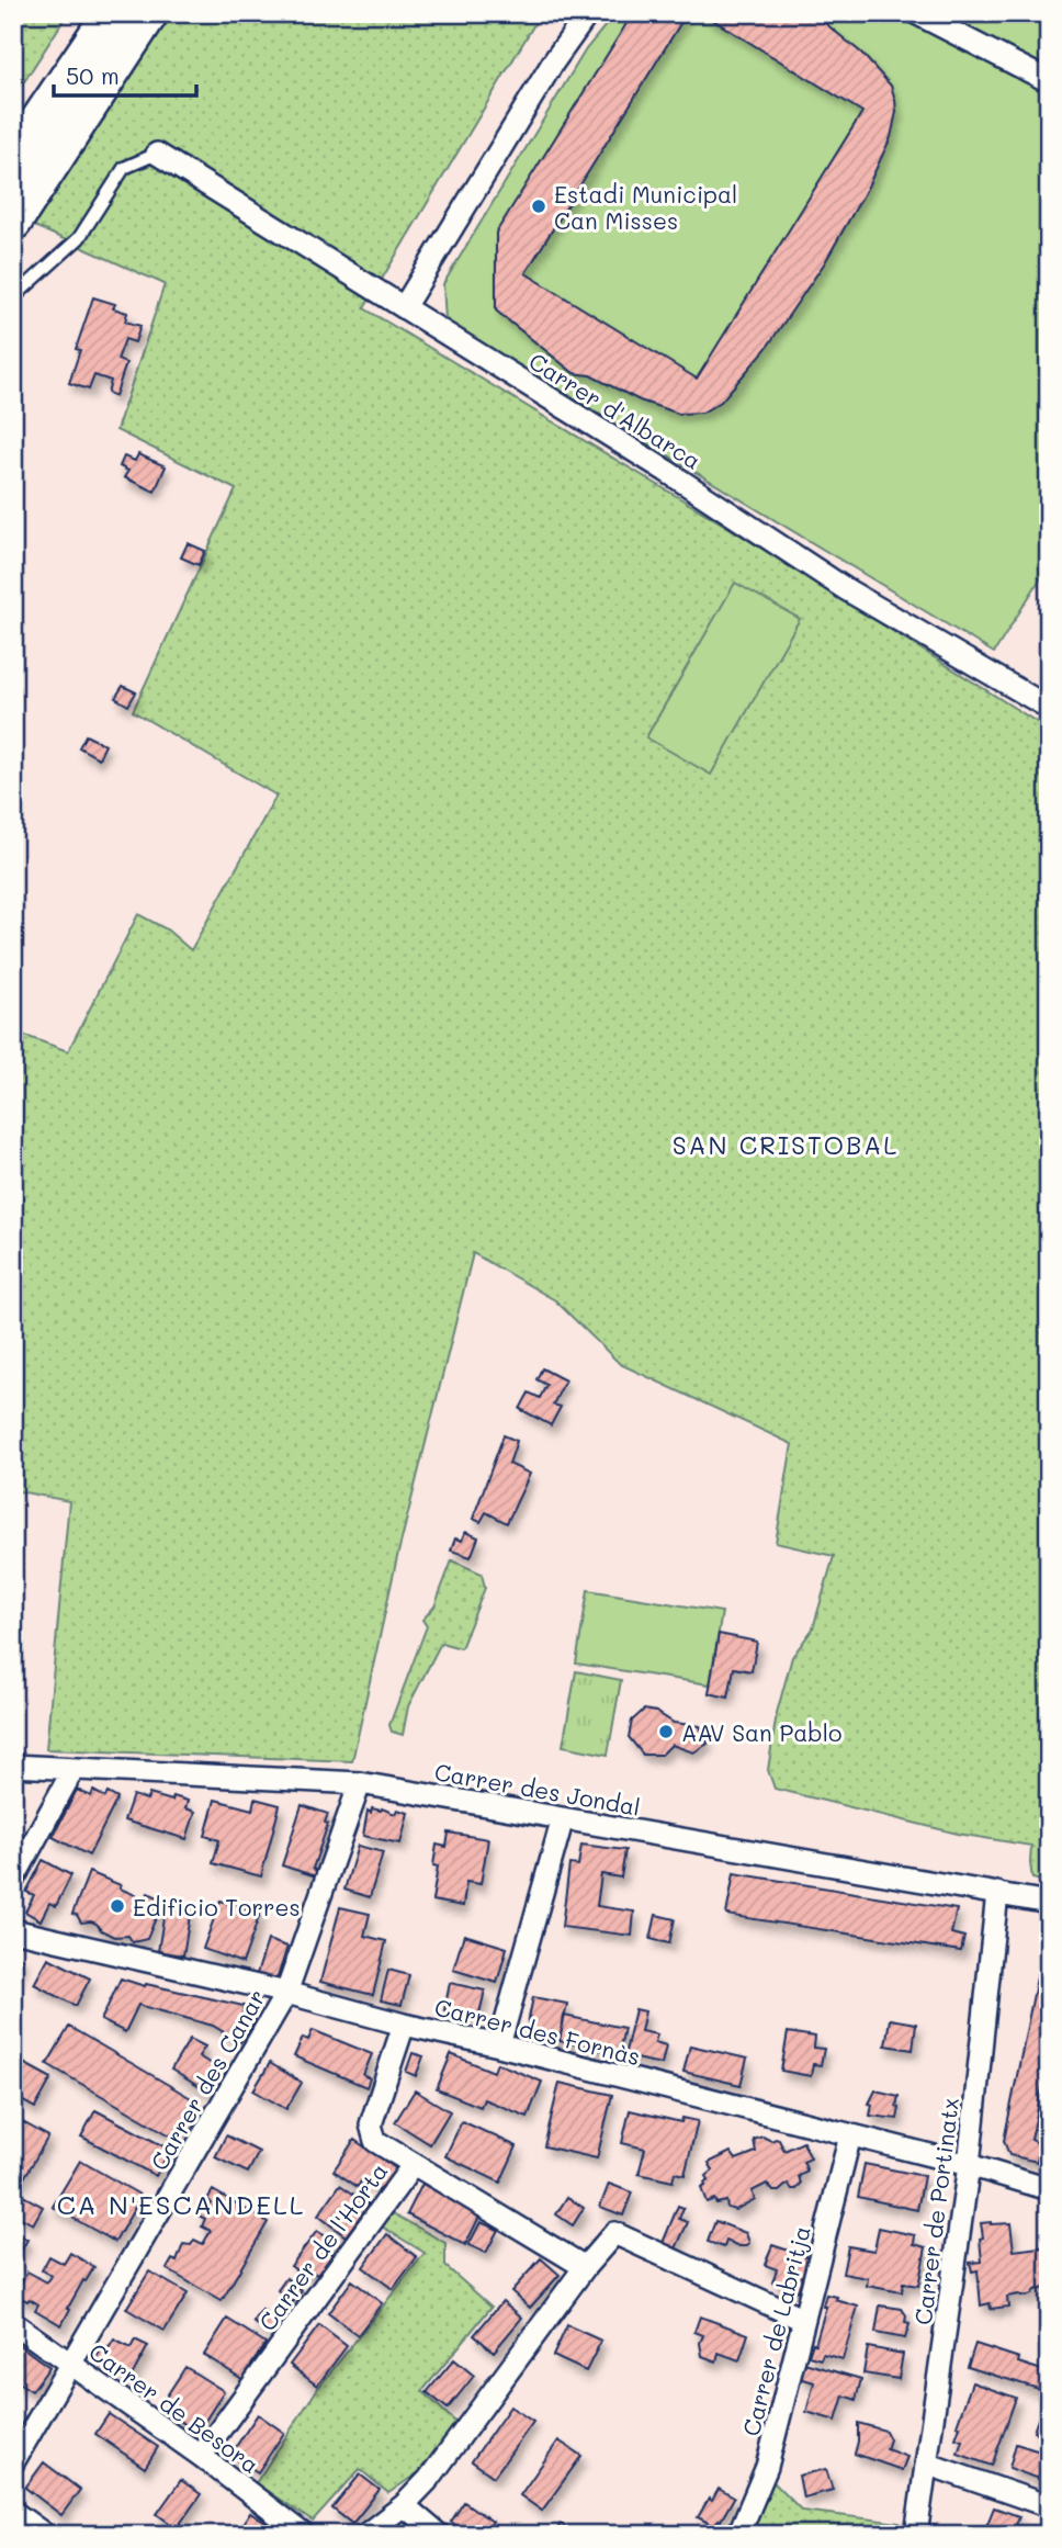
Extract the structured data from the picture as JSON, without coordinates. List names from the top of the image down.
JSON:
{
  "streets": {
    "street": [
      "Carrer d'Albarca",
      "Carrer des Jondal",
      "Carrer des Fornàs",
      "Carrer des Canar",
      "Carrer de Portinatx",
      "Carrer de l'Horta",
      "Carrer de Labritja",
      "Carrer de Besora"
    ]
  },
  "crossings": [
    ["Carrer des Jondal", "Carrer des Canar"],
    ["Carrer des Jondal", "Carrer de Portinatx"],
    ["Carrer des Fornàs", "Carrer des Canar"],
    ["Carrer des Fornàs", "Carrer de Portinatx"],
    ["Carrer des Fornàs", "Carrer de l'Horta"],
    ["Carrer des Fornàs", "Carrer de Labritja"],
    ["Carrer des Canar", "Carrer de Besora"],
    ["Carrer de l'Horta", "Carrer de Besora"]
  ],
  "districts": ["SAN CRISTOBAL", "CA N'ESCANDELL"],
  "places": ["Estadi Municipal Can Misses", "AAV San Pablo", "Edificio Torres"],
  "scale_bar": "50 m"
}
